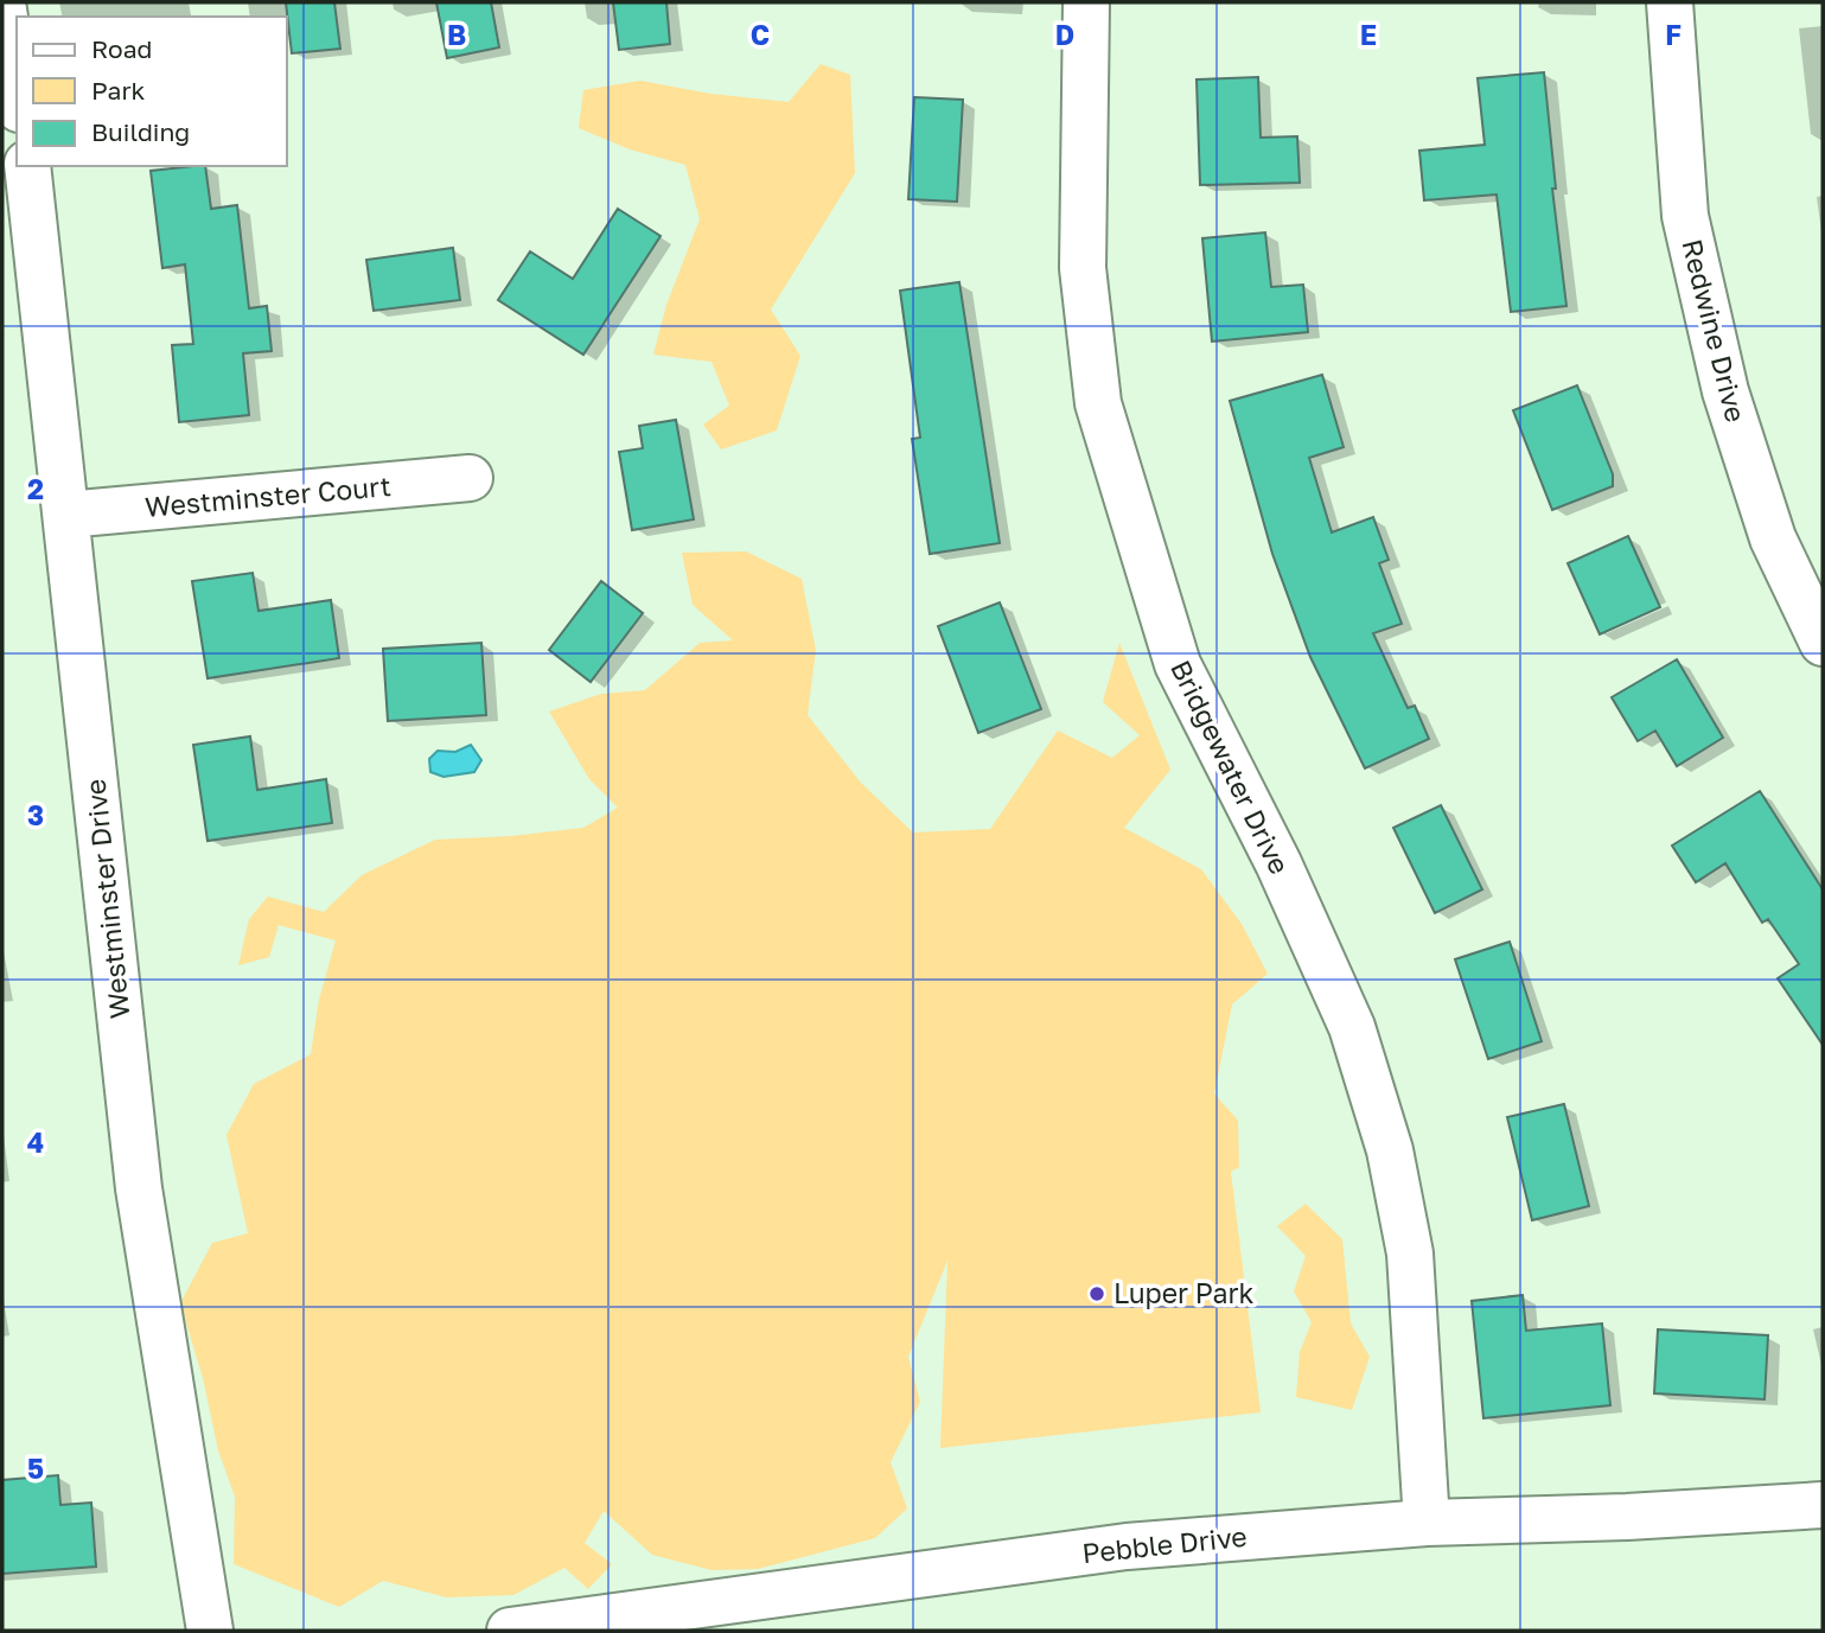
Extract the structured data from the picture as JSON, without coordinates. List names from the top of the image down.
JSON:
{
  "streets": {
    "street": [
      "Redwine Drive",
      "Westminster Court",
      "Bridgewater Drive",
      "Westminster Drive",
      "Pebble Drive"
    ]
  },
  "crossings": [
    ["Westminster Court", "Westminster Drive"],
    ["Bridgewater Drive", "Pebble Drive"]
  ],
  "places": ["Luper Park"],
  "legend": ["Road", "Park", "Building"],
  "grid": {
    "columns": [
      "B",
      "C",
      "D",
      "E",
      "F"
    ],
    "rows": [
      "2",
      "3",
      "4",
      "5"
    ]
  }
}
